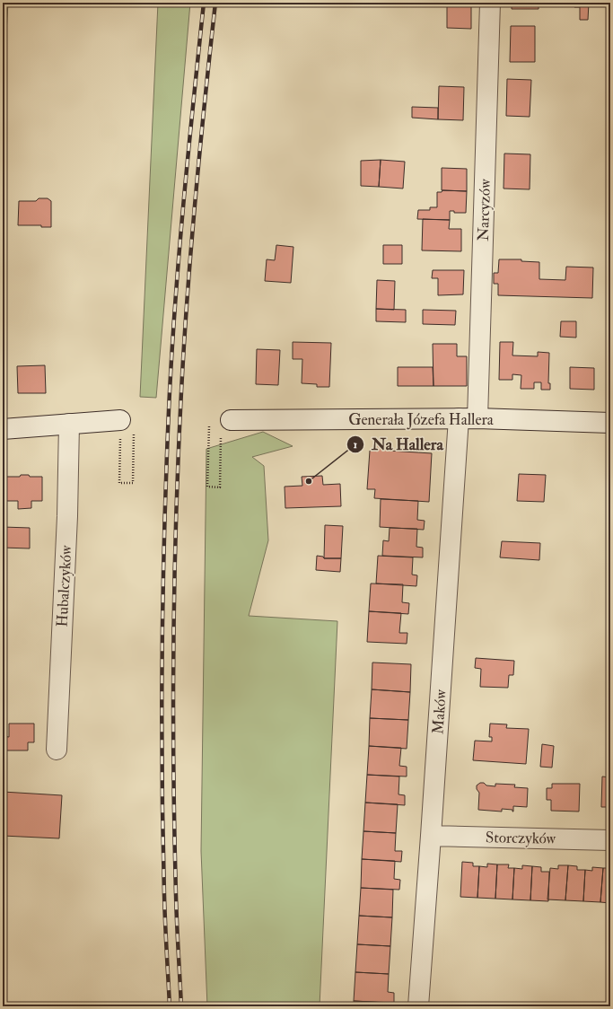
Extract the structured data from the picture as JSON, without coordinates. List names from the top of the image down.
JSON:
{
  "streets": {
    "street": [
      "Narcyzów",
      "Generała Józefa Hallera",
      "Hubalczyków",
      "Maków",
      "Storczyków"
    ]
  },
  "crossings": [
    ["Narcyzów", "Generała Józefa Hallera"],
    ["Narcyzów", "Maków"],
    ["Generała Józefa Hallera", "Maków"],
    ["Maków", "Storczyków"]
  ],
  "places": ["Na Hallera"]
}
